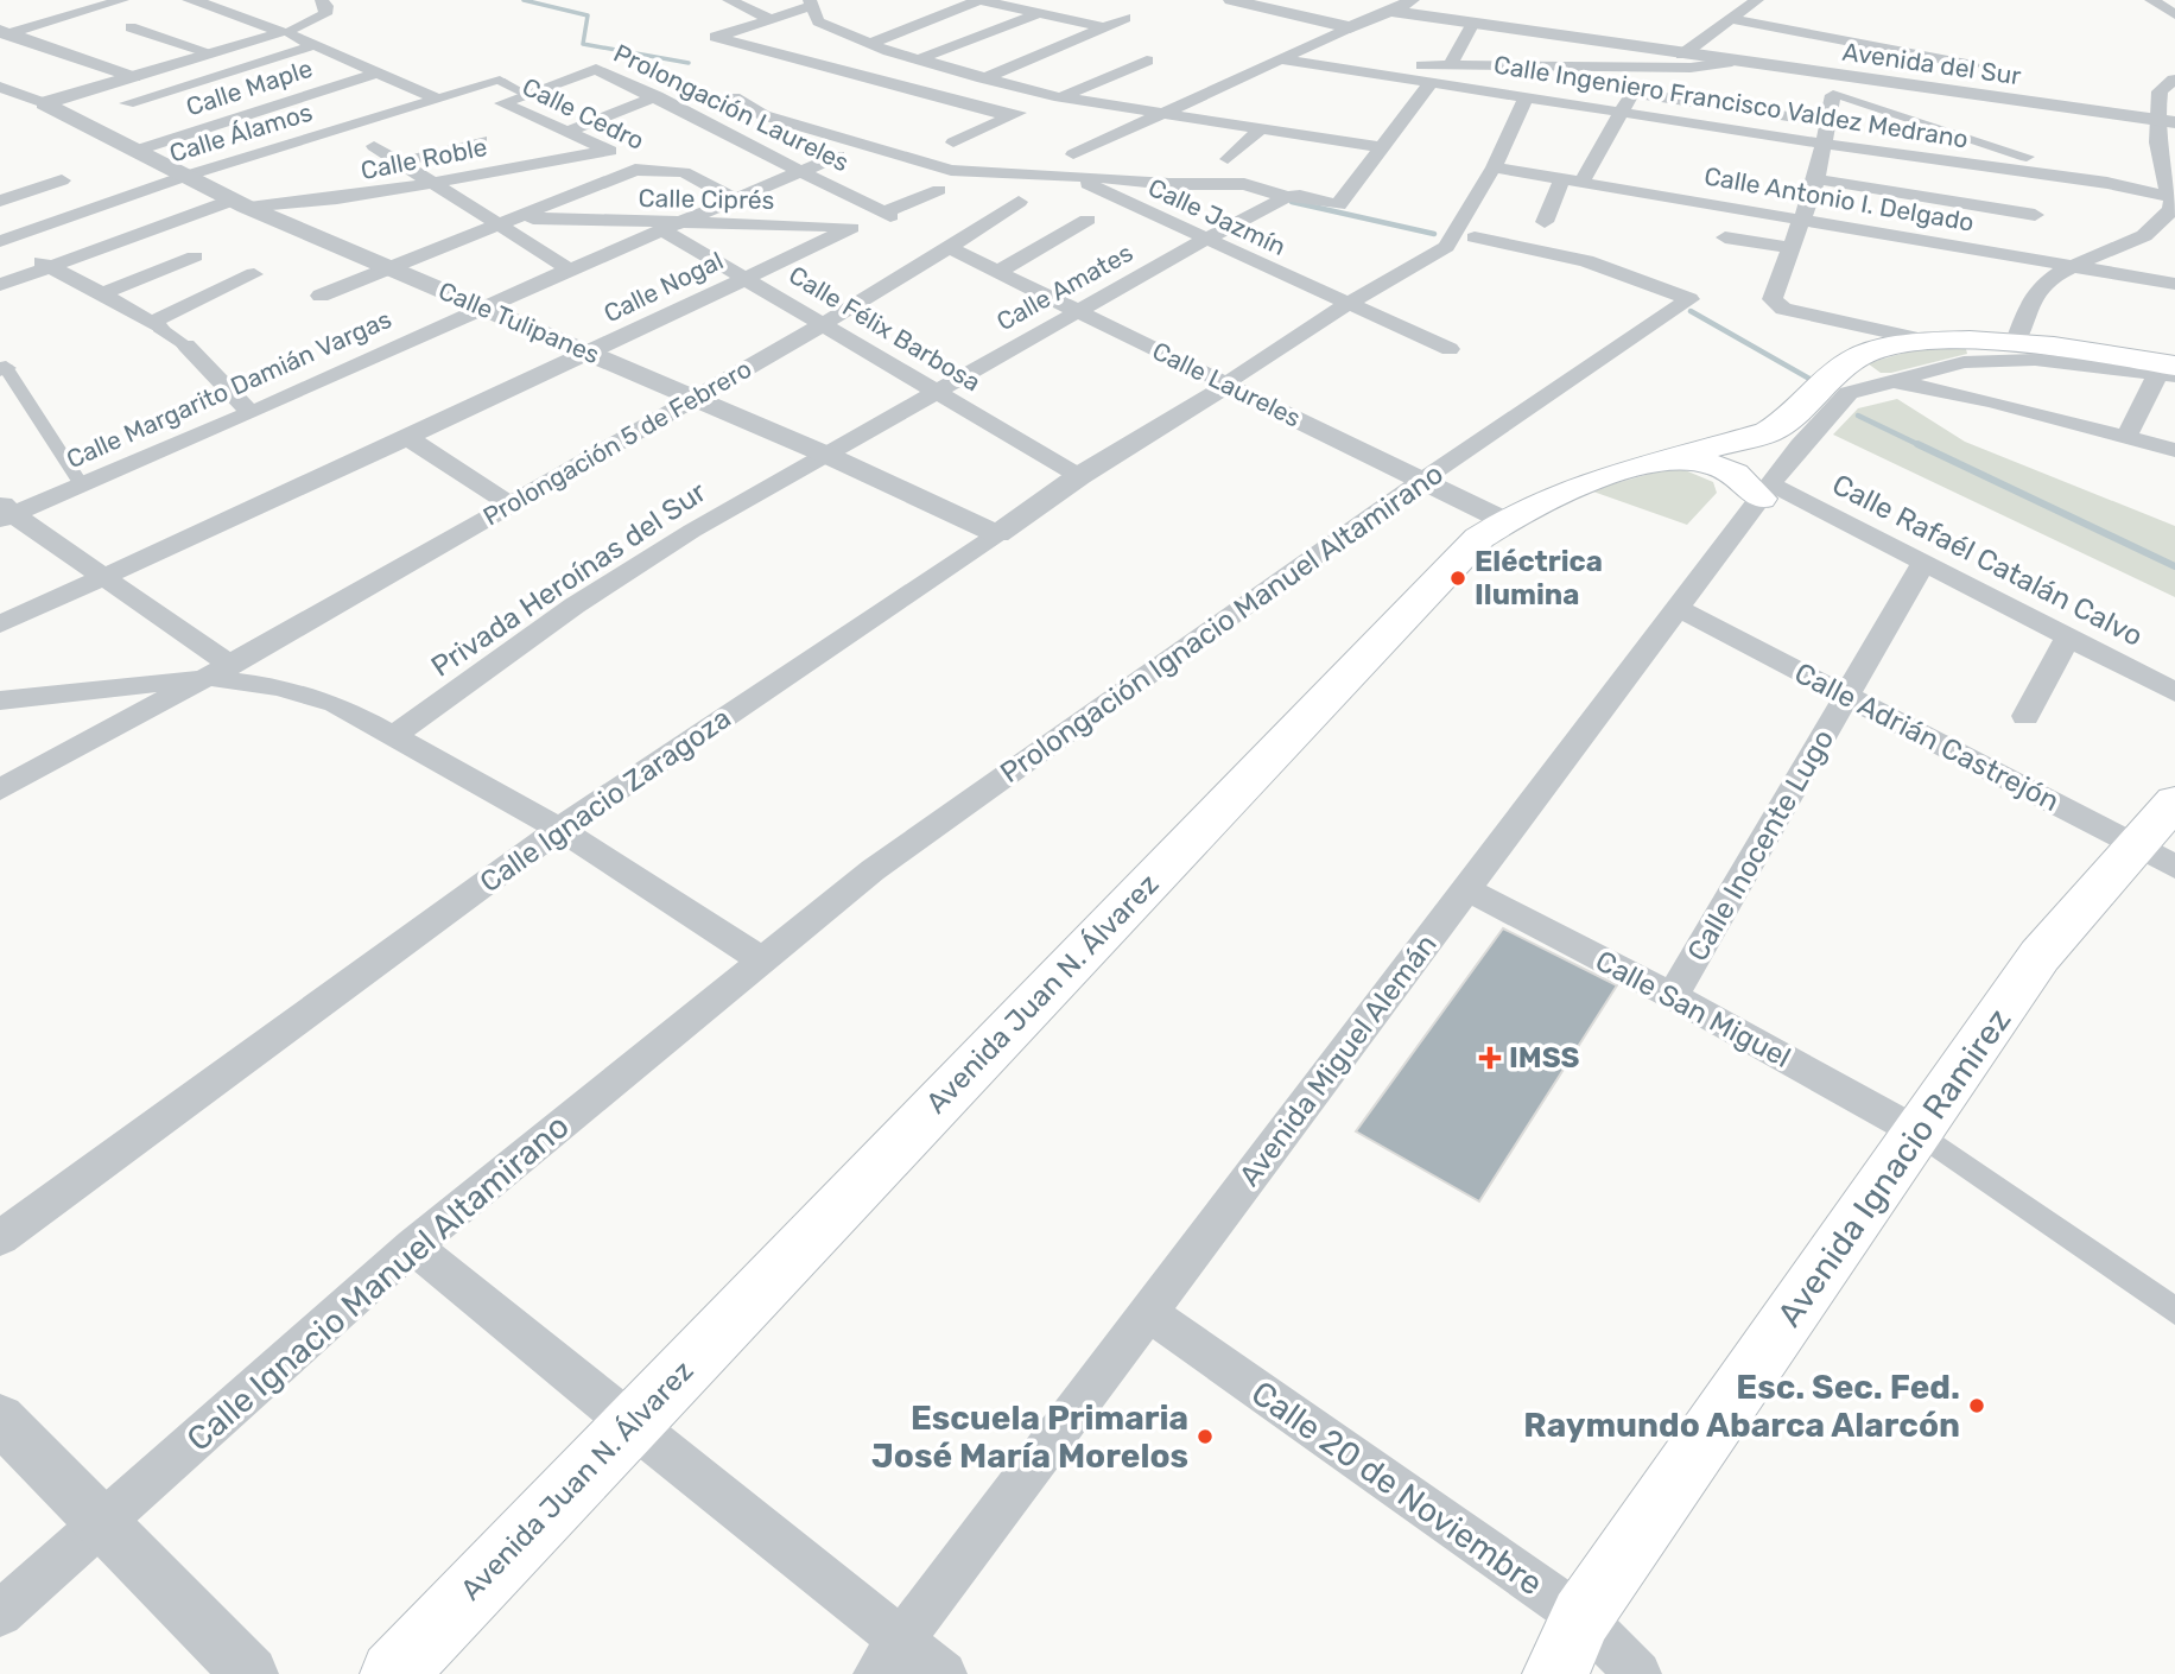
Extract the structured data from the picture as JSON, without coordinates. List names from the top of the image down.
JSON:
{
  "streets": {
    "main road": ["Avenida Juan N. Álvarez", "Avenida Ignacio Ramirez"],
    "street": [
      "Avenida del Sur",
      "Calle Maple",
      "Calle Ingeniero Francisco Valdez Medrano",
      "Prolongación Laureles",
      "Calle Cedro",
      "Calle Álamos",
      "Calle Roble",
      "Calle Ciprés",
      "Calle Antonio I. Delgado",
      "Calle Jazmín",
      "Calle Nogal",
      "Calle Amates",
      "Calle Tulipanes",
      "Calle Félix Barbosa",
      "Calle Laureles",
      "Calle Margarito Damián Vargas",
      "Prolongación 5 de Febrero",
      "Calle Rafaél Catalán Calvo",
      "Privada Heroínas del Sur",
      "Prolongación Ignacio Manuel Altamirano",
      "Calle Adrián Castrejón",
      "Calle Ignacio Zaragoza",
      "Calle Inocente Lugo",
      "Calle San Miguel",
      "Avenida Miguel Alemán",
      "Calle Ignacio Manuel Altamirano",
      "Calle 20 de Noviembre"
    ]
  },
  "crossings": [
    ["Calle Maple", "Calle Tulipanes"],
    ["Prolongación Laureles", "Calle Cedro"],
    ["Prolongación Laureles", "Calle Ciprés"],
    ["Calle Cedro", "Calle Roble"],
    ["Calle Álamos", "Calle Tulipanes"],
    ["Calle Roble", "Calle Tulipanes"],
    ["Calle Ciprés", "Calle Nogal"],
    ["Calle Ciprés", "Calle Félix Barbosa"],
    ["Calle Jazmín", "Calle Amates"],
    ["Calle Nogal", "Calle Tulipanes"],
    ["Calle Nogal", "Calle Félix Barbosa"],
    ["Calle Amates", "Calle Tulipanes"],
    ["Calle Amates", "Calle Félix Barbosa"],
    ["Calle Amates", "Calle Laureles"],
    ["Calle Amates", "Privada Heroínas del Sur"],
    ["Calle Tulipanes", "Calle Margarito Damián Vargas"],
    ["Calle Tulipanes", "Prolongación 5 de Febrero"],
    ["Calle Tulipanes", "Privada Heroínas del Sur"],
    ["Calle Tulipanes", "Calle Ignacio Zaragoza"],
    ["Calle Félix Barbosa", "Prolongación 5 de Febrero"],
    ["Calle Félix Barbosa", "Calle Ignacio Zaragoza"],
    ["Calle Laureles", "Prolongación 5 de Febrero"],
    ["Calle Laureles", "Prolongación Ignacio Manuel Altamirano"],
    ["Calle Laureles", "Calle Ignacio Zaragoza"],
    ["Calle Laureles", "Avenida Juan N. Álvarez"],
    ["Calle Rafaél Catalán Calvo", "Calle Inocente Lugo"],
    ["Calle Rafaél Catalán Calvo", "Avenida Miguel Alemán"],
    ["Prolongación Ignacio Manuel Altamirano", "Calle Ignacio Manuel Altamirano"],
    ["Calle Adrián Castrejón", "Calle Inocente Lugo"],
    ["Calle Adrián Castrejón", "Avenida Miguel Alemán"],
    ["Calle Adrián Castrejón", "Avenida Ignacio Ramirez"],
    ["Calle Inocente Lugo", "Calle San Miguel"],
    ["Avenida Juan N. Álvarez", "Avenida Miguel Alemán"],
    ["Calle San Miguel", "Avenida Miguel Alemán"],
    ["Calle San Miguel", "Avenida Ignacio Ramirez"],
    ["Avenida Miguel Alemán", "Calle 20 de Noviembre"],
    ["Avenida Ignacio Ramirez", "Calle 20 de Noviembre"]
  ],
  "places": {
    "other": ["Eléctrica Ilumina", "Esc. Sec. Fed. Raymundo Abarca Alarcón", "Escuela Primaria José María Morelos"],
    "health": ["IMSS"]
  }
}
